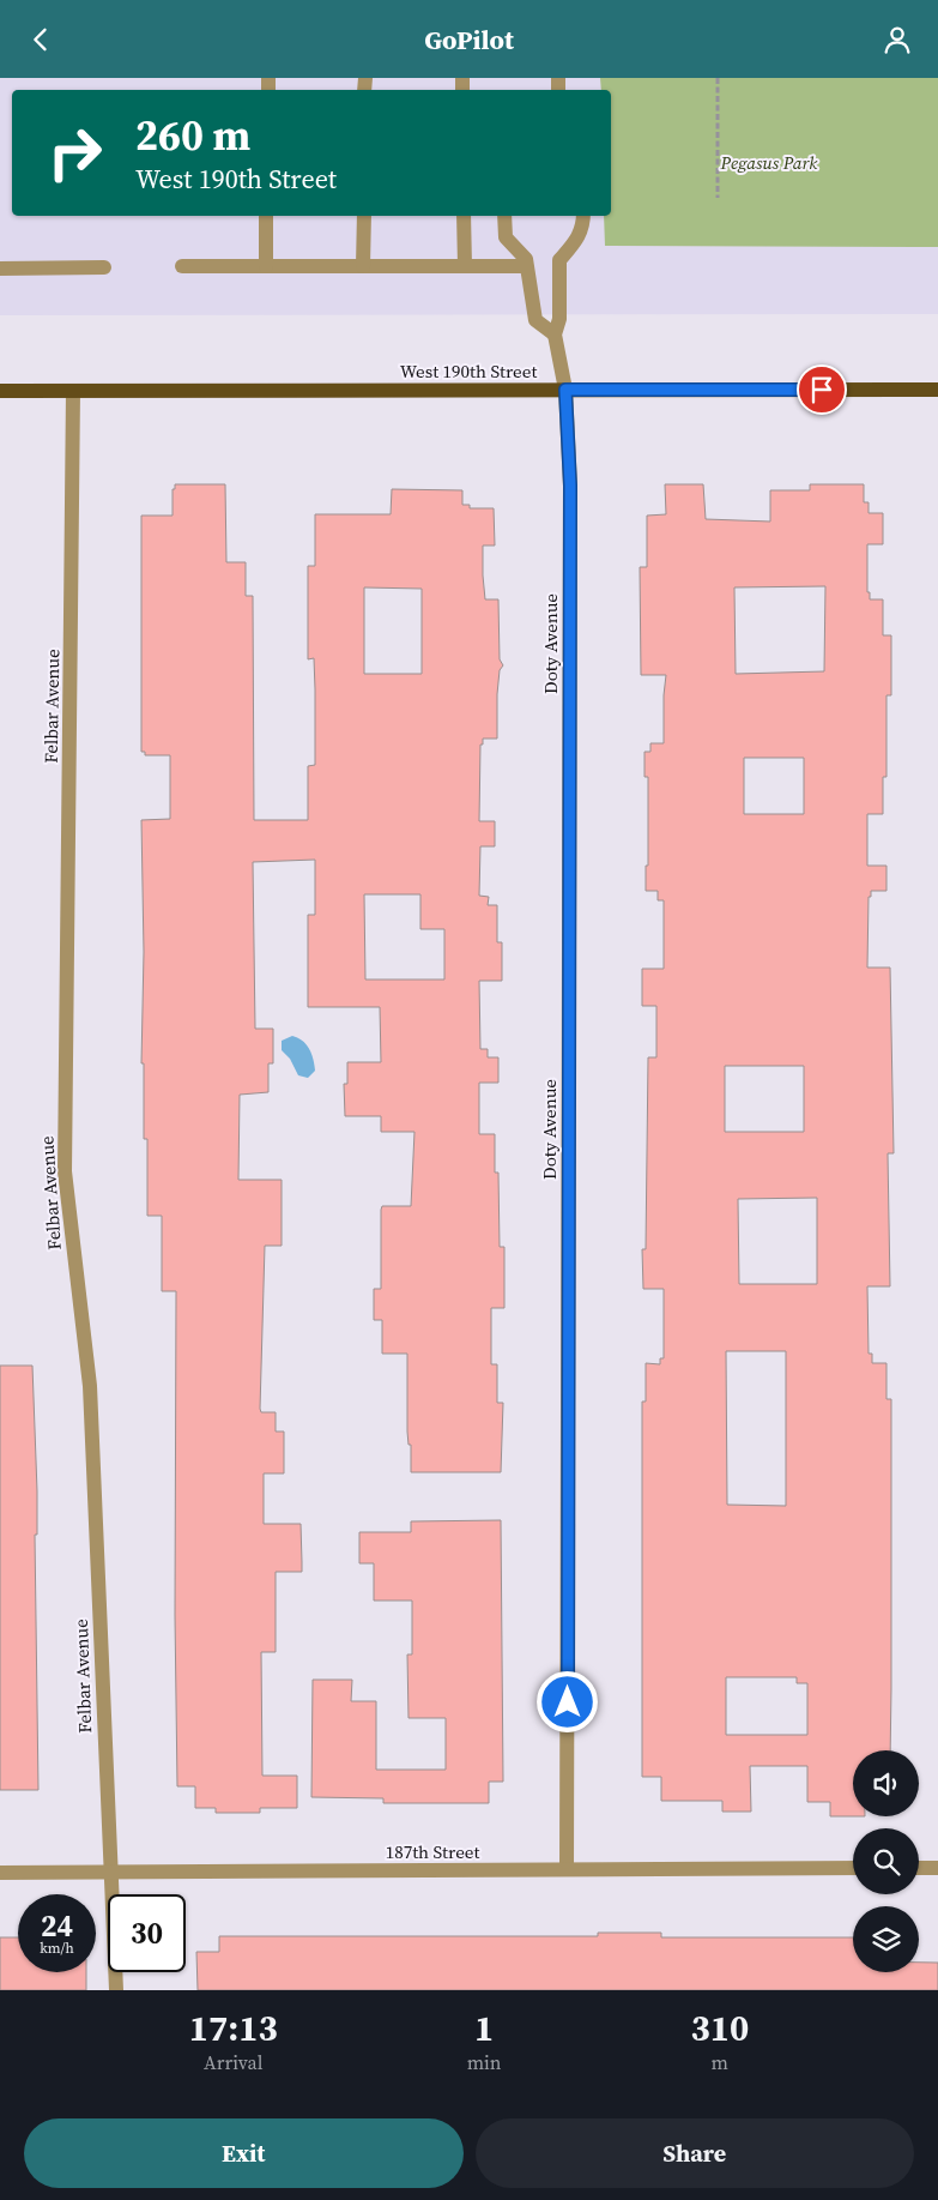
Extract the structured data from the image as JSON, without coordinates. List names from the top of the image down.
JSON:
{
  "streets": {
    "main road": ["West 190th Street"],
    "street": ["Doty Avenue", "Felbar Avenue", "187th Street"]
  },
  "crossings": [
    ["West 190th Street", "Doty Avenue"],
    ["West 190th Street", "Felbar Avenue"],
    ["Doty Avenue", "187th Street"],
    ["Felbar Avenue", "187th Street"]
  ],
  "parks": ["Pegasus Park"],
  "page": {
    "header": "GoPilot",
    "turn": ["260 m", "West 190th Street"],
    "speed": "24 km/h",
    "limit": "30",
    "eta": [
      "17:13",
      "Arrival",
      "1",
      "min",
      "310",
      "m"
    ],
    "buttons": ["Exit", "Share"]
  }
}
